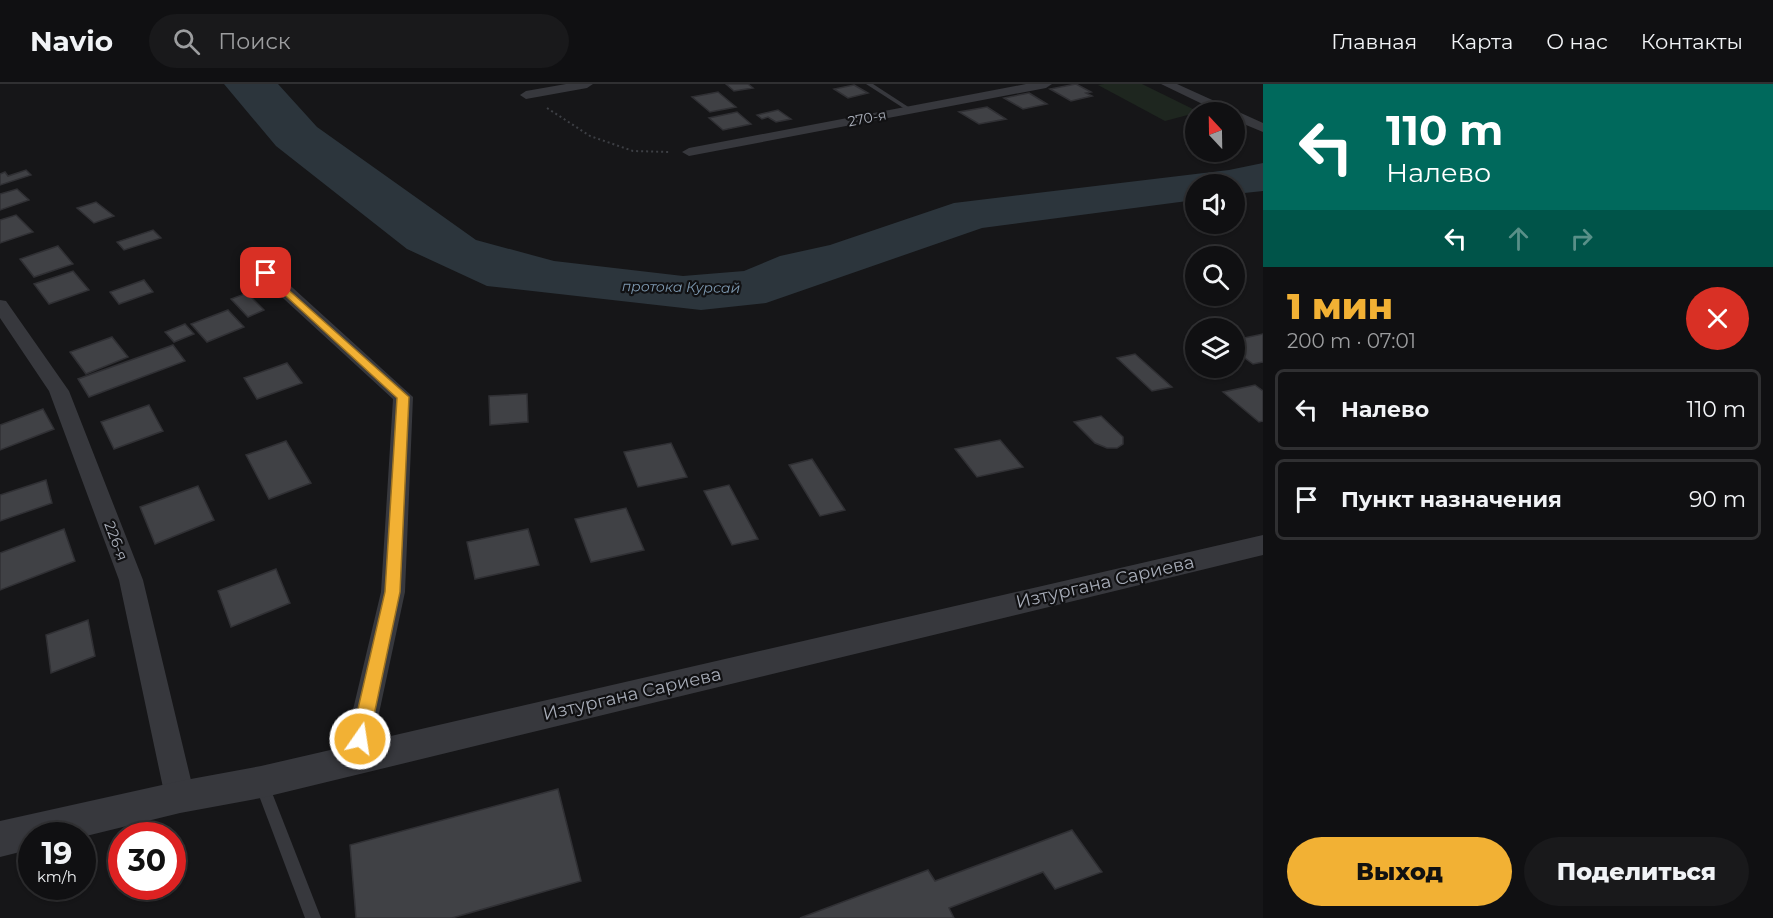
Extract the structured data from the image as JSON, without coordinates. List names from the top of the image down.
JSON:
{
  "streets": {
    "street": ["270-я", "226-я", "Изтургана Сариева"]
  },
  "crossings": [
    ["226-я", "Изтургана Сариева"]
  ],
  "water": ["протока Курсай"],
  "north": "top",
  "page": {
    "header": "Navio",
    "search": "Поиск",
    "nav": [
      "Главная",
      "Карта",
      "О нас",
      "Контакты"
    ],
    "turn": ["110 m", "Налево"],
    "heading": ["1 мин", "200 m · 07:01"],
    "list": [
      {
        "name": "Налево",
        "value": "110 m"
      },
      {
        "name": "Пункт назначения",
        "value": "90 m"
      }
    ],
    "speed": "19 km/h",
    "limit": "30",
    "buttons": ["Выход", "Поделиться"]
  }
}
